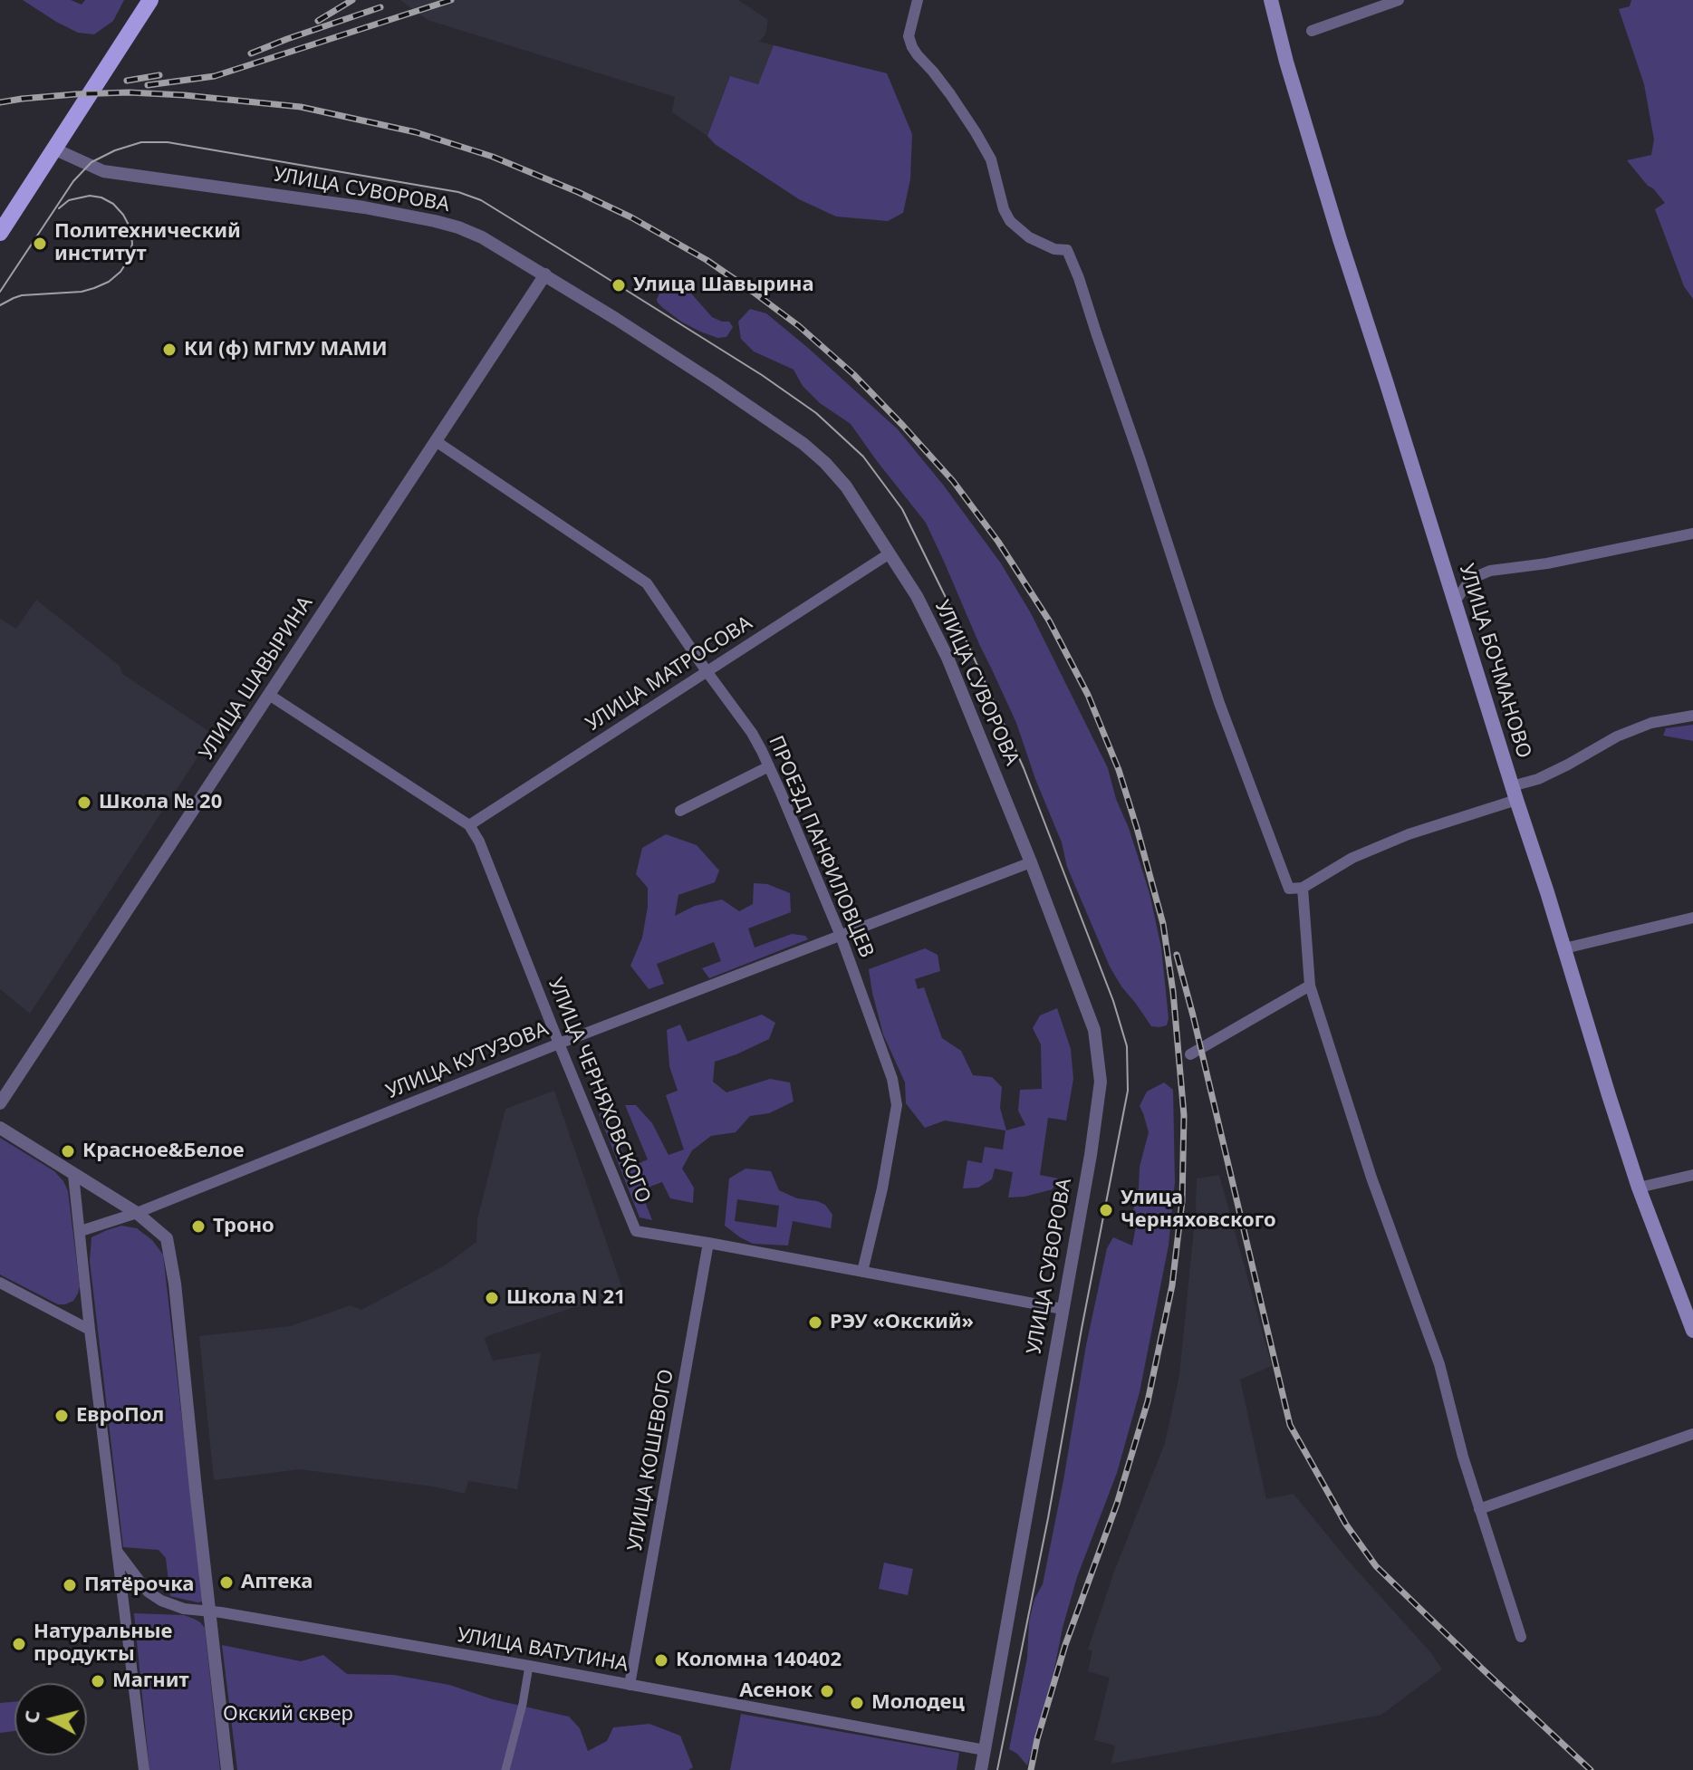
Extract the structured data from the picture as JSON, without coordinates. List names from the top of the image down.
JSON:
{
  "streets": {
    "main road": ["УЛИЦА БОЧМАНОВО"],
    "street": [
      "УЛИЦА СУВОРОВА",
      "УЛИЦА МАТРОСОВА",
      "УЛИЦА ШАВЫРИНА",
      "ПРОЕЗД ПАНФИЛОВЦЕВ",
      "УЛИЦА КУТУЗОВА",
      "УЛИЦА ЧЕРНЯХОВСКОГО",
      "УЛИЦА КОШЕВОГО",
      "УЛИЦА ВАТУТИНА"
    ]
  },
  "crossings": [
    ["УЛИЦА СУВОРОВА", "УЛИЦА МАТРОСОВА"],
    ["УЛИЦА СУВОРОВА", "УЛИЦА ШАВЫРИНА"],
    ["УЛИЦА СУВОРОВА", "УЛИЦА КУТУЗОВА"],
    ["УЛИЦА СУВОРОВА", "УЛИЦА ЧЕРНЯХОВСКОГО"],
    ["УЛИЦА СУВОРОВА", "УЛИЦА ВАТУТИНА"],
    ["УЛИЦА МАТРОСОВА", "ПРОЕЗД ПАНФИЛОВЦЕВ"],
    ["УЛИЦА МАТРОСОВА", "УЛИЦА ЧЕРНЯХОВСКОГО"],
    ["УЛИЦА ШАВЫРИНА", "ПРОЕЗД ПАНФИЛОВЦЕВ"],
    ["ПРОЕЗД ПАНФИЛОВЦЕВ", "УЛИЦА КУТУЗОВА"],
    ["ПРОЕЗД ПАНФИЛОВЦЕВ", "УЛИЦА ЧЕРНЯХОВСКОГО"],
    ["УЛИЦА КУТУЗОВА", "УЛИЦА ЧЕРНЯХОВСКОГО"],
    ["УЛИЦА ЧЕРНЯХОВСКОГО", "УЛИЦА КОШЕВОГО"],
    ["УЛИЦА КОШЕВОГО", "УЛИЦА ВАТУТИНА"]
  ],
  "parks": ["Окский сквер"],
  "places": [
    "Политехнический институт",
    "Улица Шавырина",
    "КИ (ф) МГМУ МАМИ",
    "Школа № 20",
    "Красное&Белое",
    "Улица Черняховского",
    "Троно",
    "Школа N 21",
    "РЭУ «Окский»",
    "ЕвроПол",
    "Аптека",
    "Пятёрочка",
    "Натуральные продукты",
    "Коломна 140402",
    "Магнит",
    "Асенок",
    "Молодец"
  ],
  "north": "left"
}
